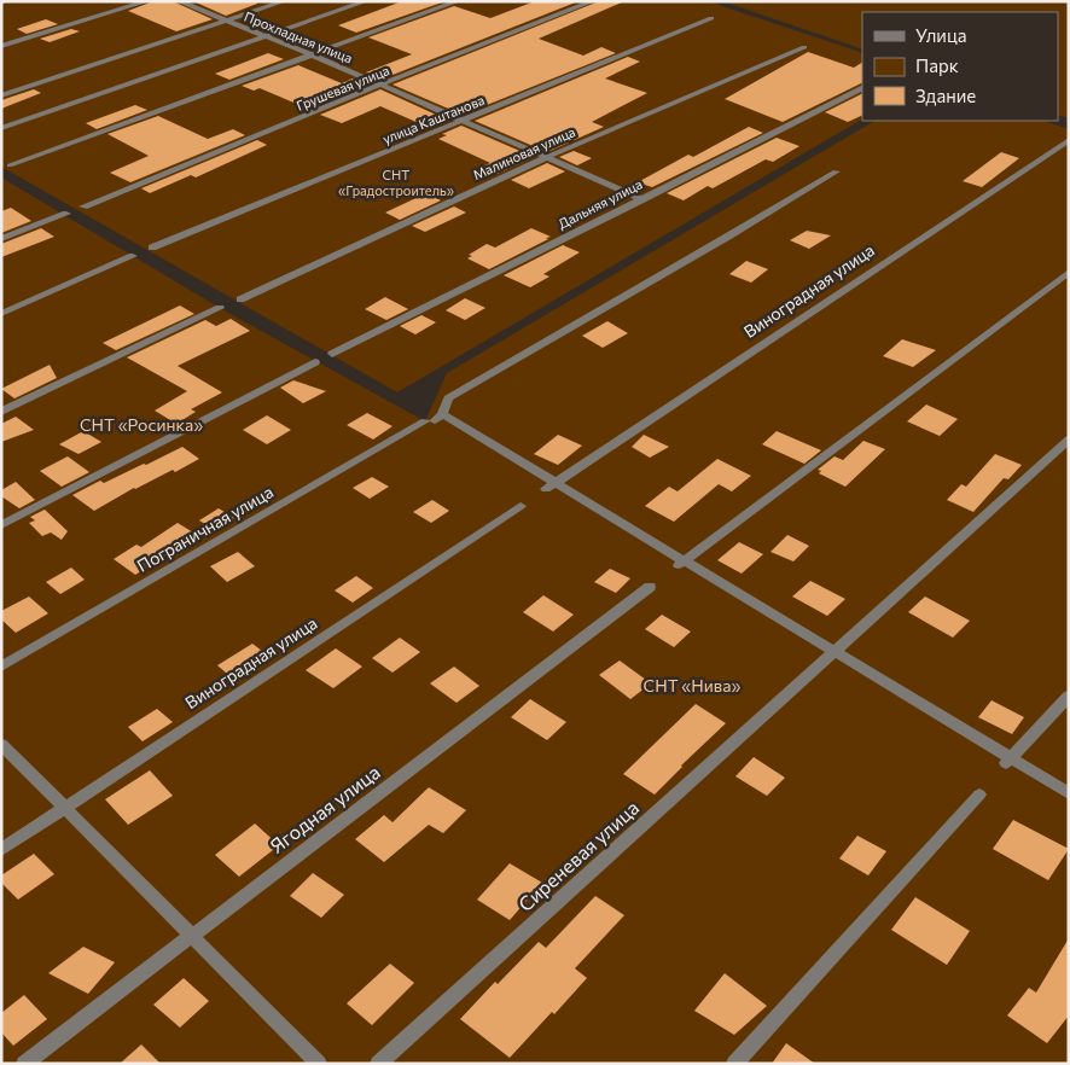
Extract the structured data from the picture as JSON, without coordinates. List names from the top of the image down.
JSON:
{
  "streets": {
    "street": [
      "Прохладная улица",
      "Грушевая улица",
      "улица Каштанова",
      "Малиновая улица",
      "Дальняя улица",
      "Виноградная улица",
      "Пограничная улица",
      "Ягодная улица",
      "Сиреневая улица"
    ]
  },
  "crossings": [
    ["Прохладная улица", "Грушевая улица"],
    ["Прохладная улица", "улица Каштанова"],
    ["Прохладная улица", "Малиновая улица"],
    ["Прохладная улица", "Дальняя улица"]
  ],
  "parks": ["СНТ «Градостроитель»", "СНТ «Росинка»", "СНТ «Нива»"],
  "legend": ["Улица", "Парк", "Здание"]
}
